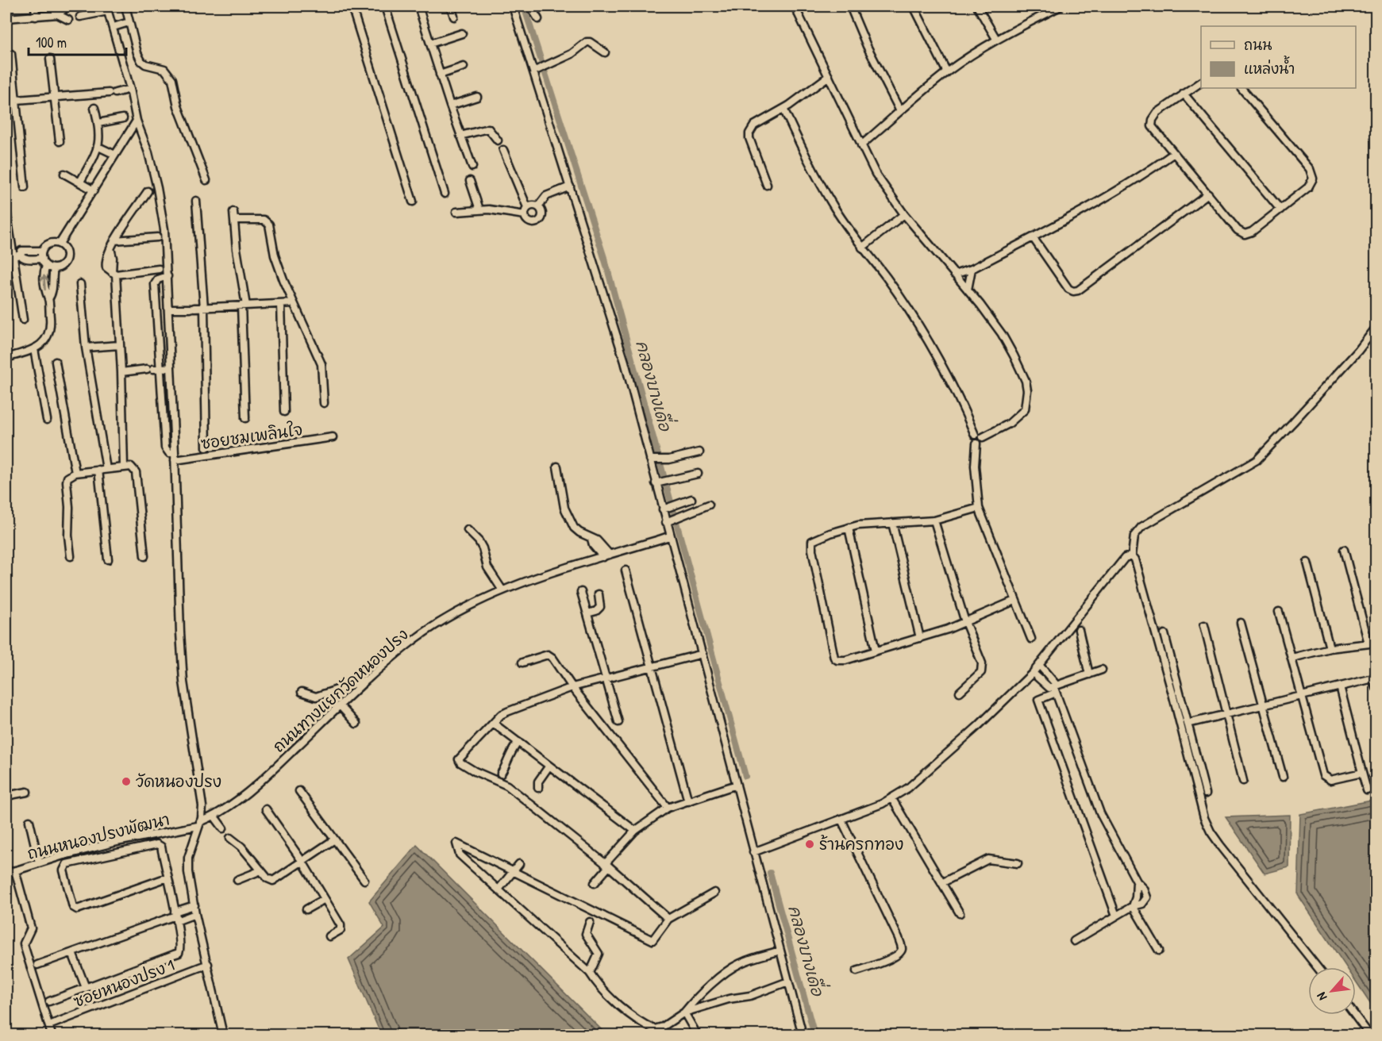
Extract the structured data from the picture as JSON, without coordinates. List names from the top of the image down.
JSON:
{
  "streets": {
    "street": [
      "ซอยชมเพลินใจ",
      "ถนนทางแยกวัดหนองปรง",
      "ถนนหนองปรงพัฒนา",
      "ซอยหนองปรง 1"
    ]
  },
  "crossings": [
    ["ถนนทางแยกวัดหนองปรง", "ถนนหนองปรงพัฒนา"]
  ],
  "water": ["คลองบางเดื่อ"],
  "places": ["วัดหนองปรง", "ร้านครกทอง"],
  "legend": ["ถนน", "แหล่งน้ำ"],
  "scale_bar": "100 m",
  "north": "bottom left"
}
